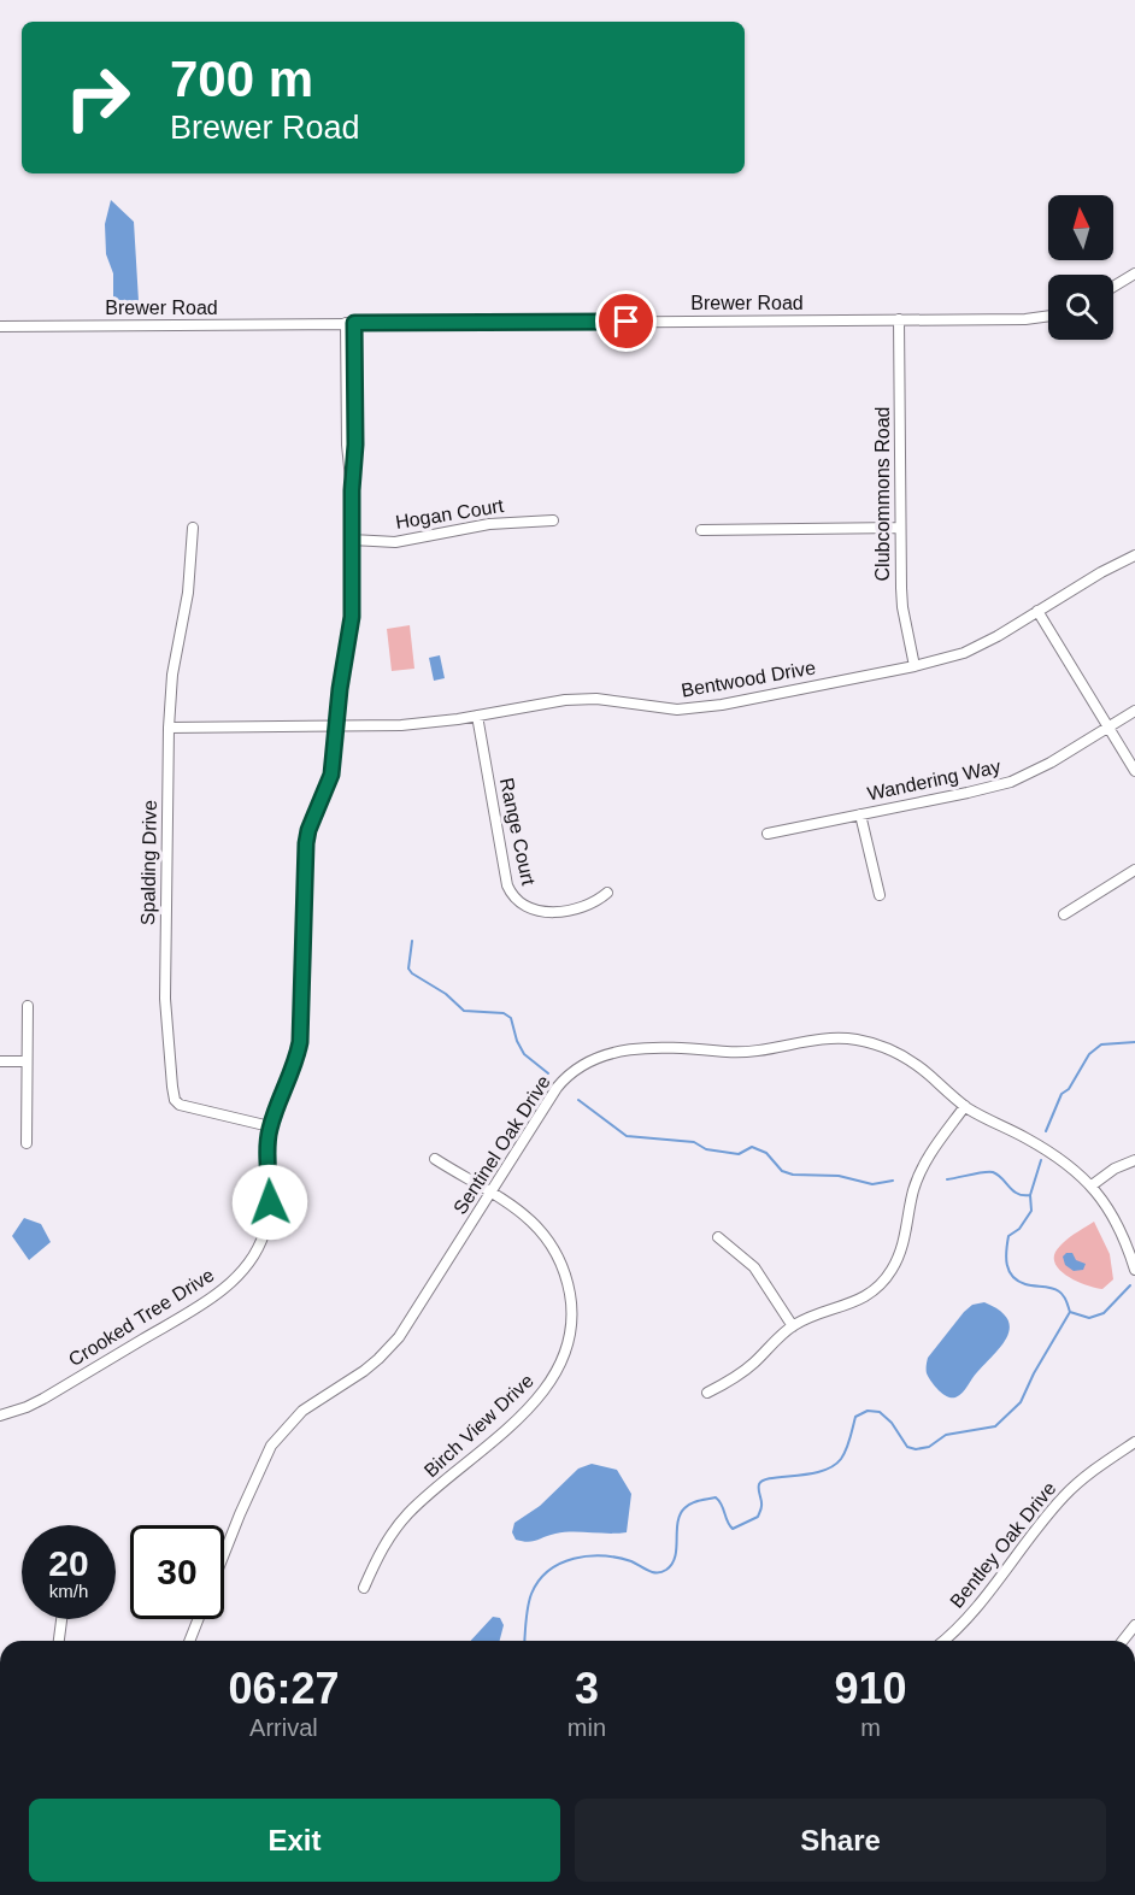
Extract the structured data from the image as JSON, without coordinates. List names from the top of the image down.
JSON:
{
  "streets": {
    "street": [
      "Brewer Road",
      "Clubcommons Road",
      "Hogan Court",
      "Bentwood Drive",
      "Wandering Way",
      "Range Court",
      "Spalding Drive",
      "Sentinel Oak Drive",
      "Crooked Tree Drive",
      "Birch View Drive",
      "Bentley Oak Drive"
    ]
  },
  "crossings": [
    ["Brewer Road", "Clubcommons Road"],
    ["Brewer Road", "Crooked Tree Drive"],
    ["Clubcommons Road", "Bentwood Drive"],
    ["Hogan Court", "Crooked Tree Drive"],
    ["Bentwood Drive", "Range Court"],
    ["Bentwood Drive", "Spalding Drive"],
    ["Bentwood Drive", "Crooked Tree Drive"],
    ["Spalding Drive", "Crooked Tree Drive"],
    ["Sentinel Oak Drive", "Birch View Drive"]
  ],
  "north": "top",
  "page": {
    "turn": ["700 m", "Brewer Road"],
    "speed": "20 km/h",
    "limit": "30",
    "eta": [
      "06:27",
      "Arrival",
      "3",
      "min",
      "910",
      "m"
    ],
    "buttons": ["Exit", "Share"]
  }
}
